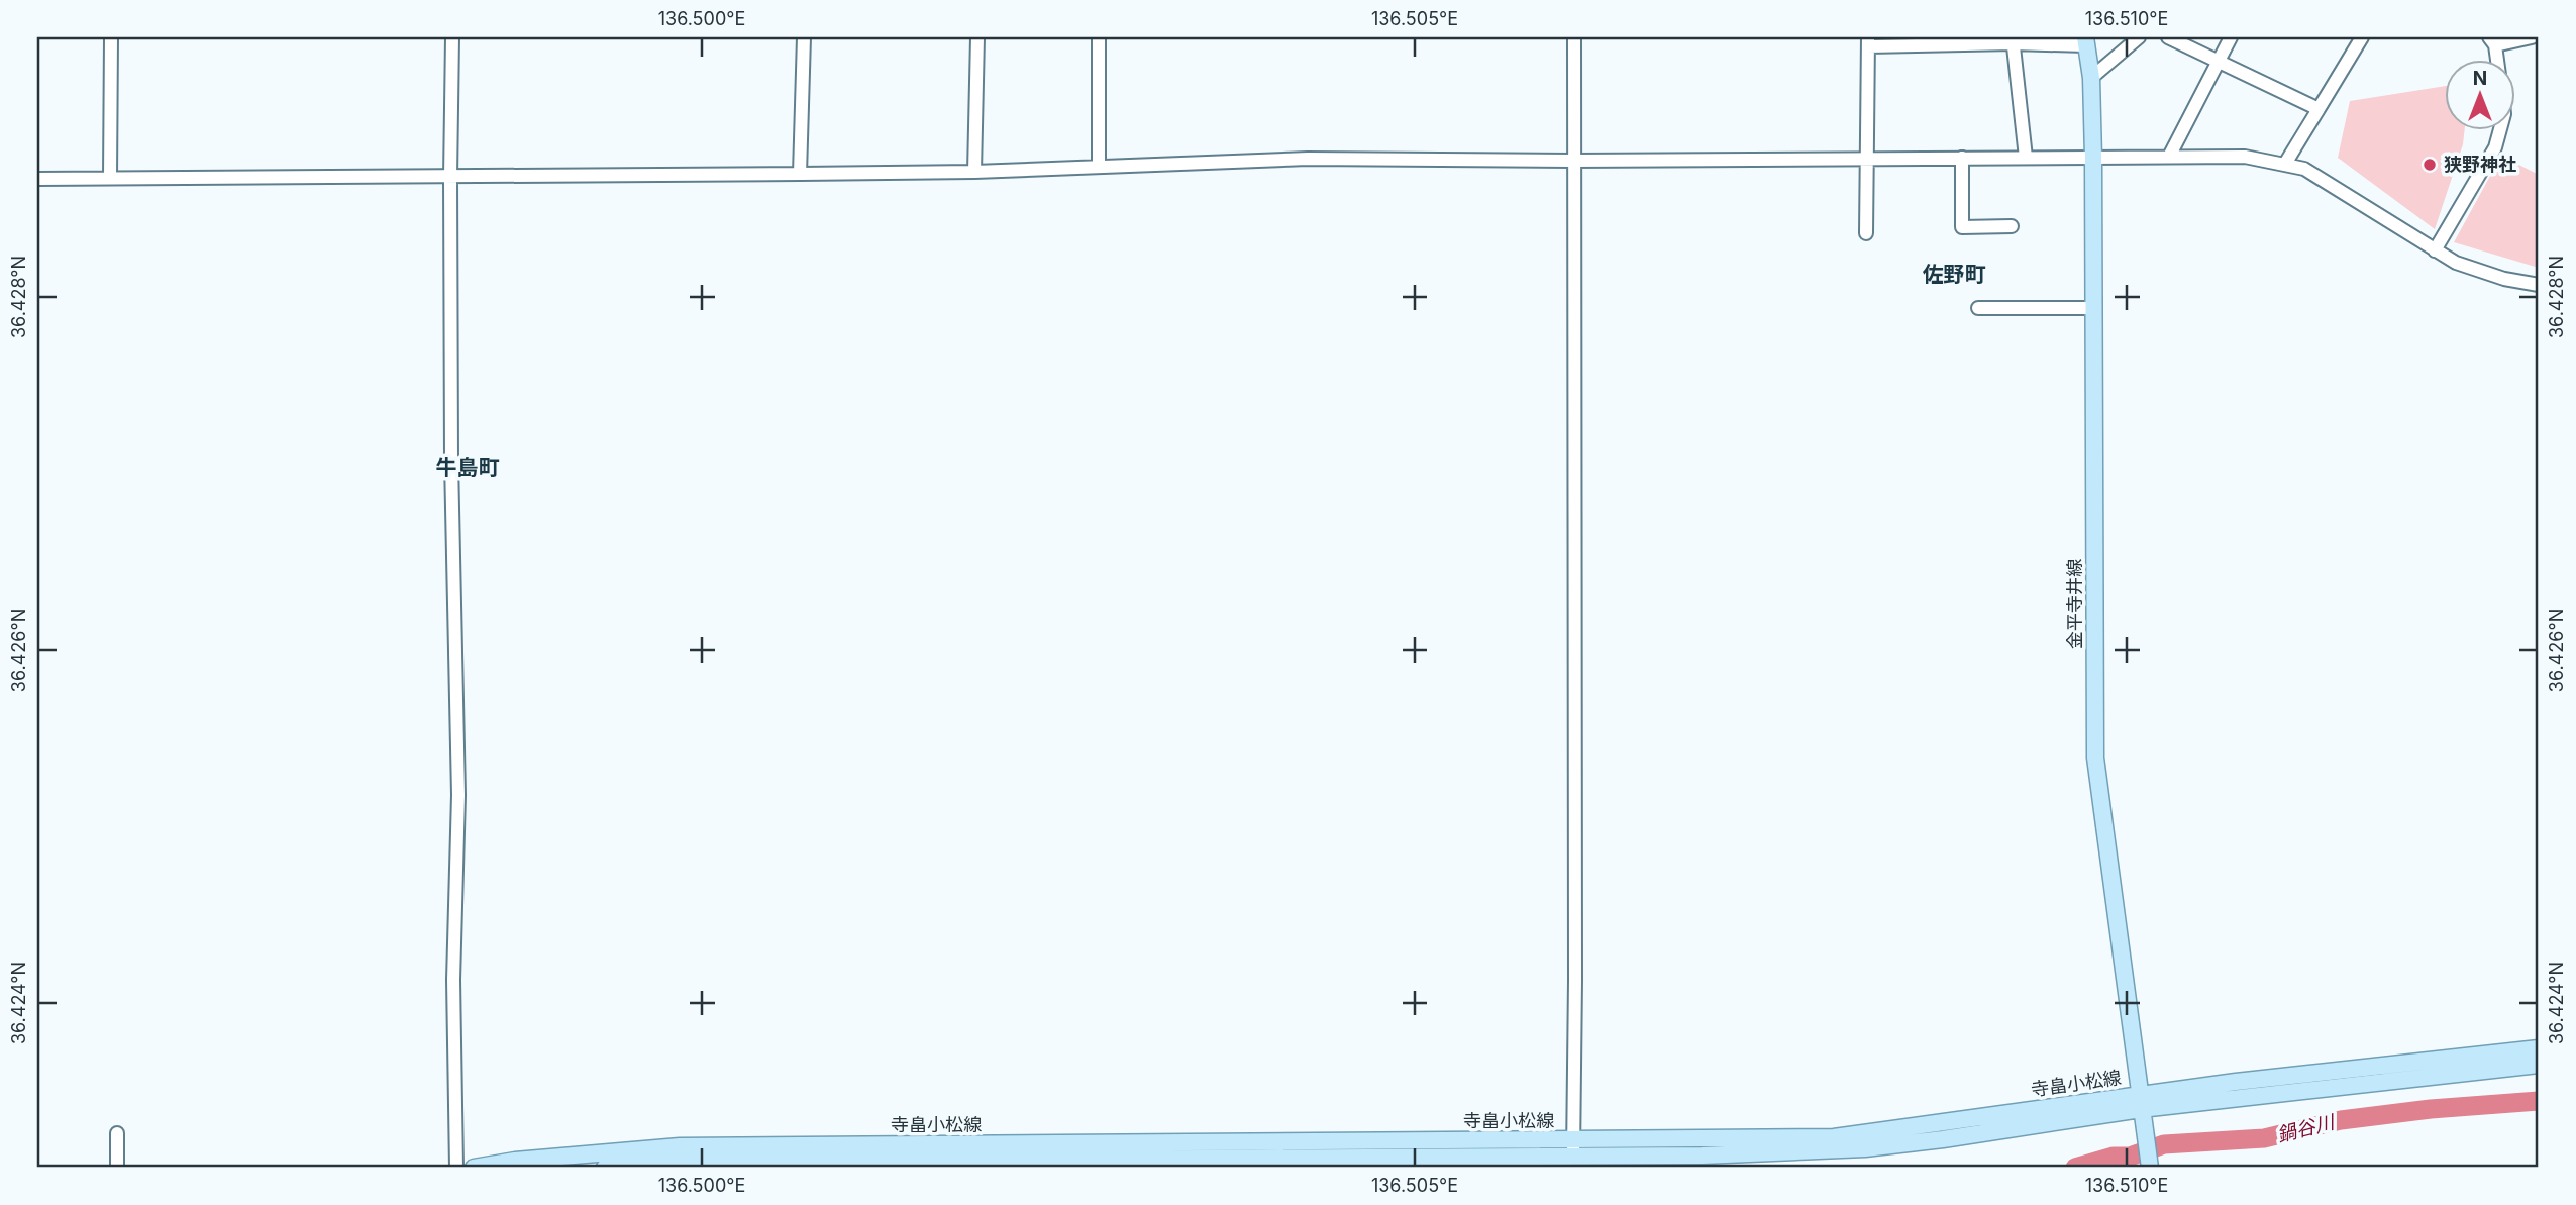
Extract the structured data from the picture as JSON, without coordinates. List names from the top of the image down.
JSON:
{
  "streets": {
    "main road": ["金平寺井線", "寺畠小松線"]
  },
  "crossings": [
    ["金平寺井線", "寺畠小松線"]
  ],
  "districts": ["佐野町", "牛島町"],
  "water": ["鍋谷川"],
  "places": ["狭野神社"],
  "north": "top",
  "coordinates": [
    "136.500°E",
    "136.505°E",
    "136.510°E",
    "36.428°N",
    "36.426°N",
    "36.424°N"
  ]
}
